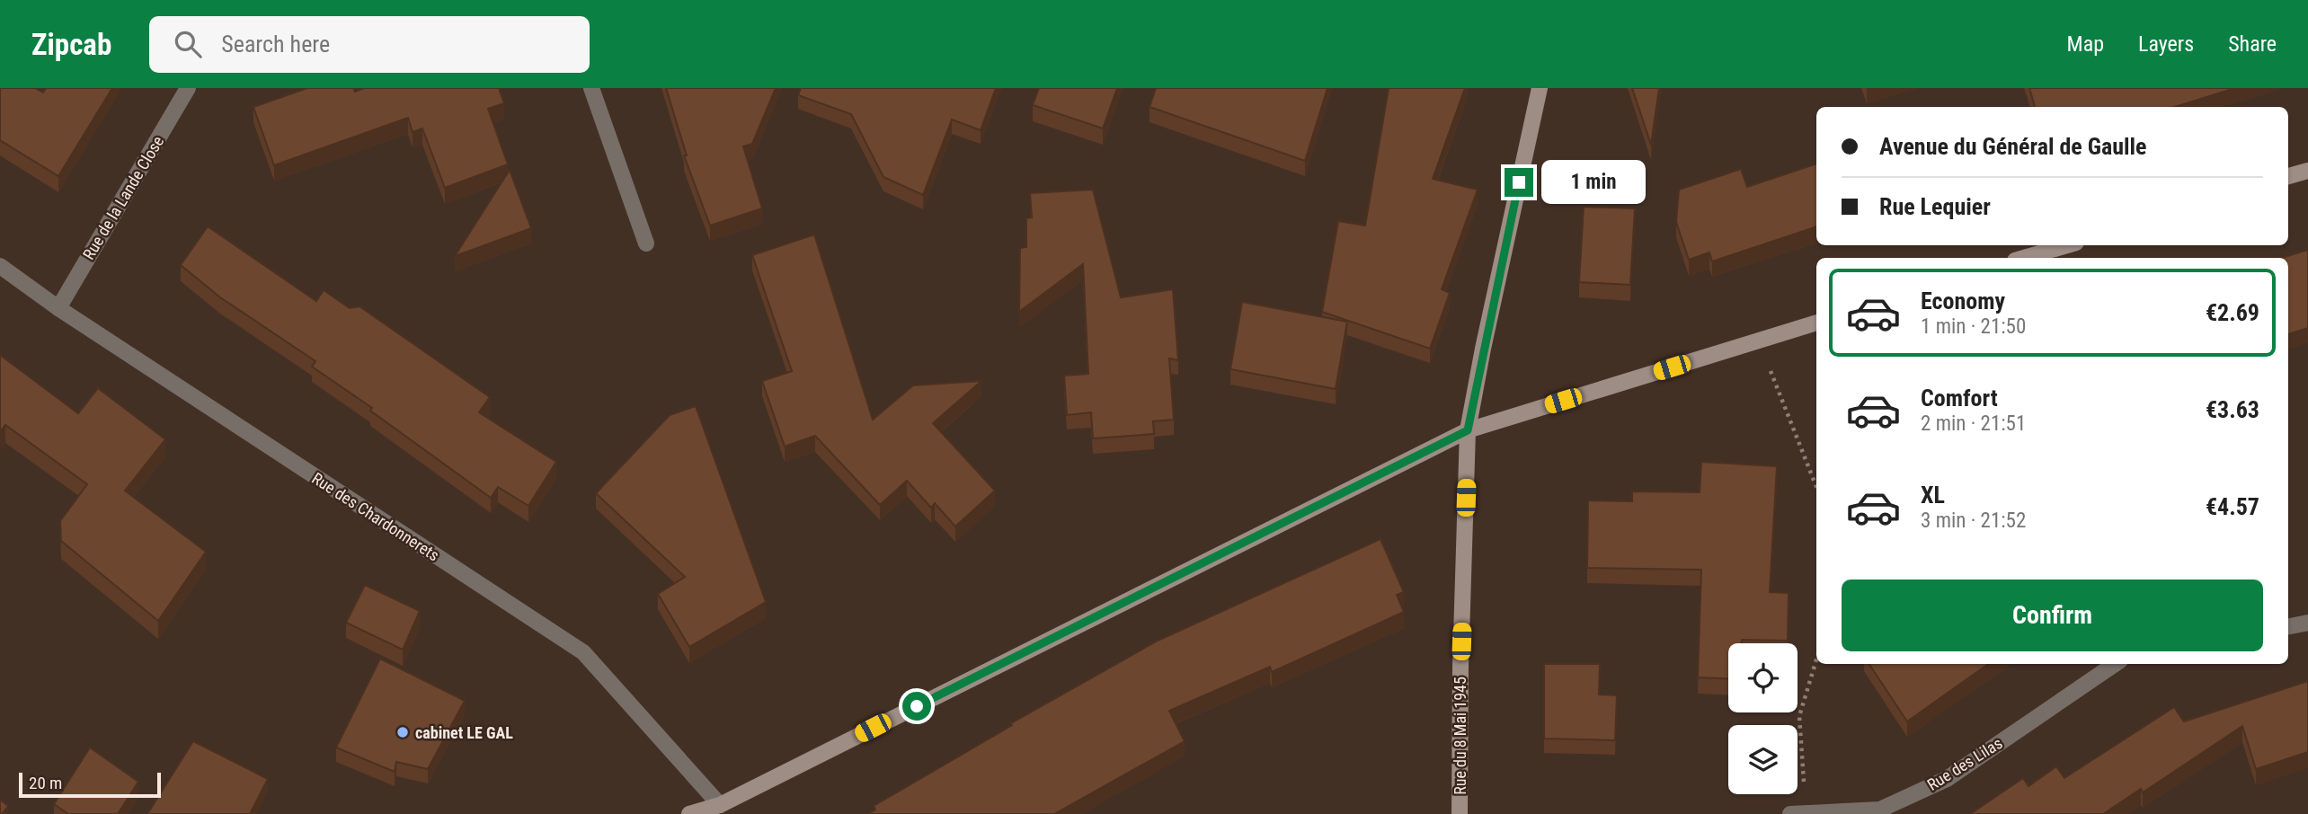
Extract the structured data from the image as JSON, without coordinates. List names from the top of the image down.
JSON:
{
  "streets": {
    "street": [
      "Rue de la Lande Close",
      "Rue des Chardonnerets",
      "Rue du 8 Mai 1945",
      "Rue des Lilas"
    ]
  },
  "crossings": [
    ["Rue de la Lande Close", "Rue des Chardonnerets"]
  ],
  "places": ["cabinet LE GAL"],
  "scale_bar": "20 m",
  "page": {
    "header": "Zipcab",
    "search": "Search here",
    "nav": ["Map", "Layers", "Share"],
    "banner": ["Avenue du Général de Gaulle", "Rue Lequier"],
    "bubble": "1 min",
    "list": [
      {
        "name": "Economy",
        "note": "1 min · 21:50",
        "value": "€2.69"
      },
      {
        "name": "Comfort",
        "note": "2 min · 21:51",
        "value": "€3.63"
      },
      {
        "name": "XL",
        "note": "3 min · 21:52",
        "value": "€4.57"
      }
    ],
    "buttons": "Confirm",
    "scale": "20 m"
  }
}
